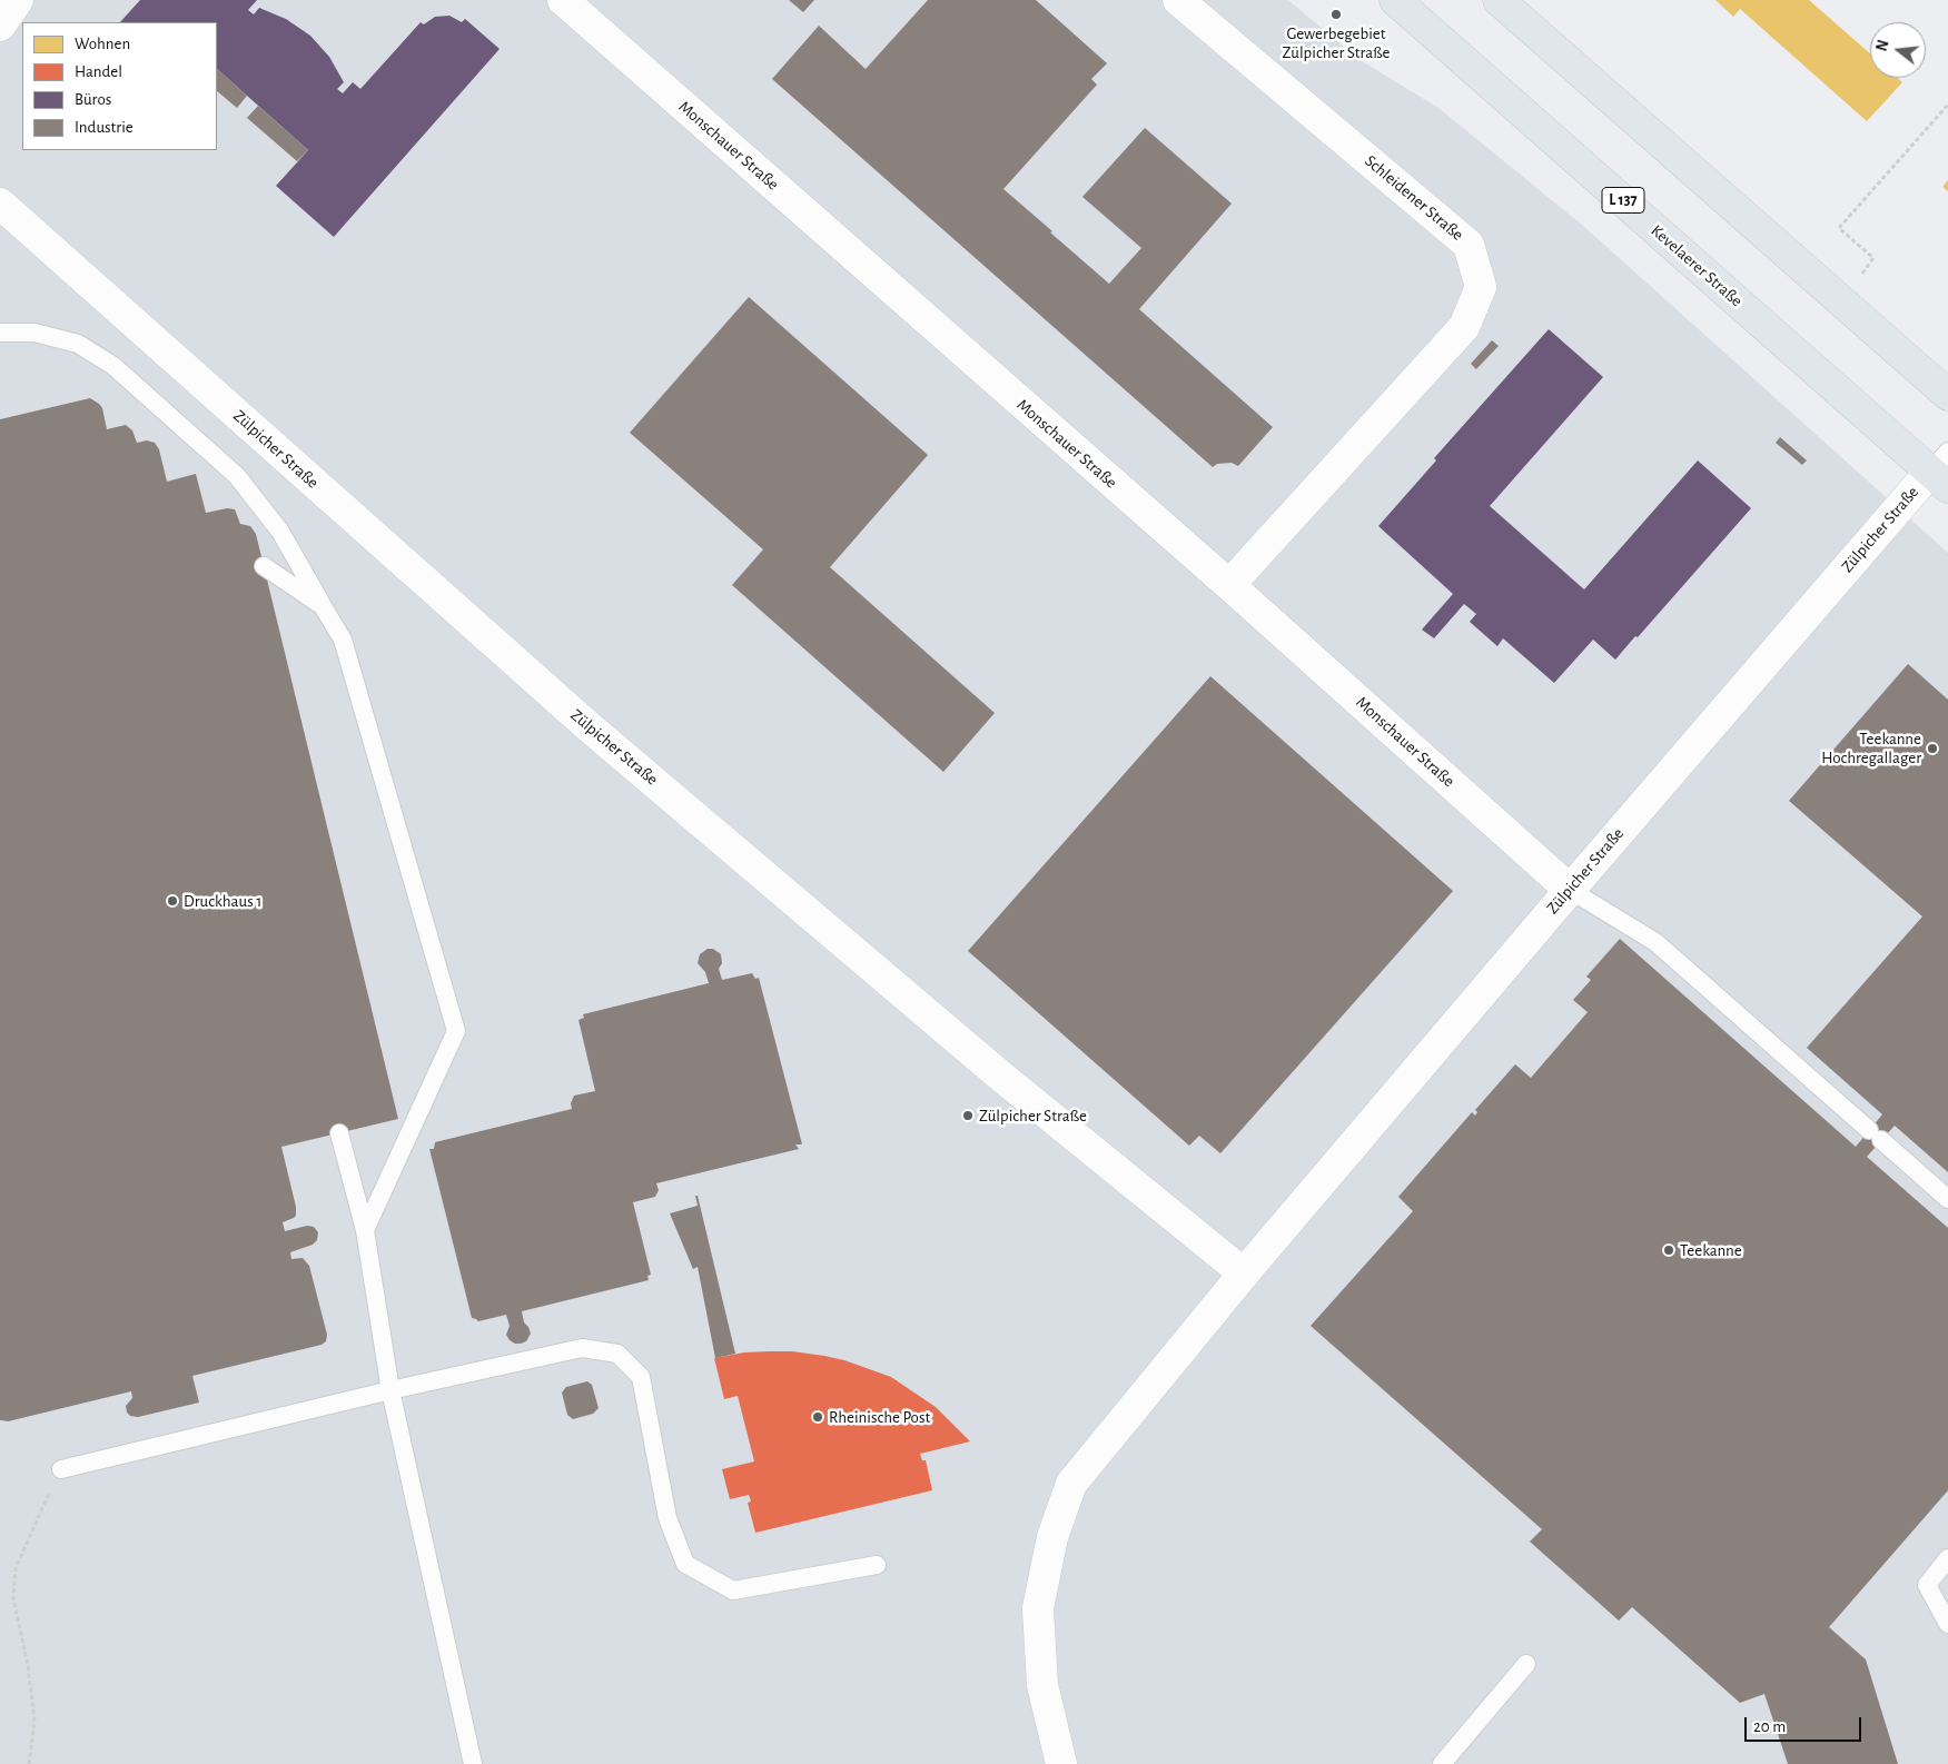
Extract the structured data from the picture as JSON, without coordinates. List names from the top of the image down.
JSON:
{
  "streets": {
    "main road": ["L 137", "Kevelaerer Straße"],
    "street": ["Monschauer Straße", "Schleidener Straße", "Zülpicher Straße"]
  },
  "crossings": [
    ["Monschauer Straße", "Schleidener Straße"],
    ["Monschauer Straße", "Zülpicher Straße"],
    ["Kevelaerer Straße", "Zülpicher Straße"]
  ],
  "places": [
    "Gewerbegebiet Zülpicher Straße",
    "Teekanne Hochregallager",
    "Druckhaus 1",
    "Zülpicher Straße",
    "Teekanne",
    "Rheinische Post"
  ],
  "legend": [
    "Wohnen",
    "Handel",
    "Büros",
    "Industrie"
  ],
  "scale_bar": "20 m",
  "north": "left"
}
